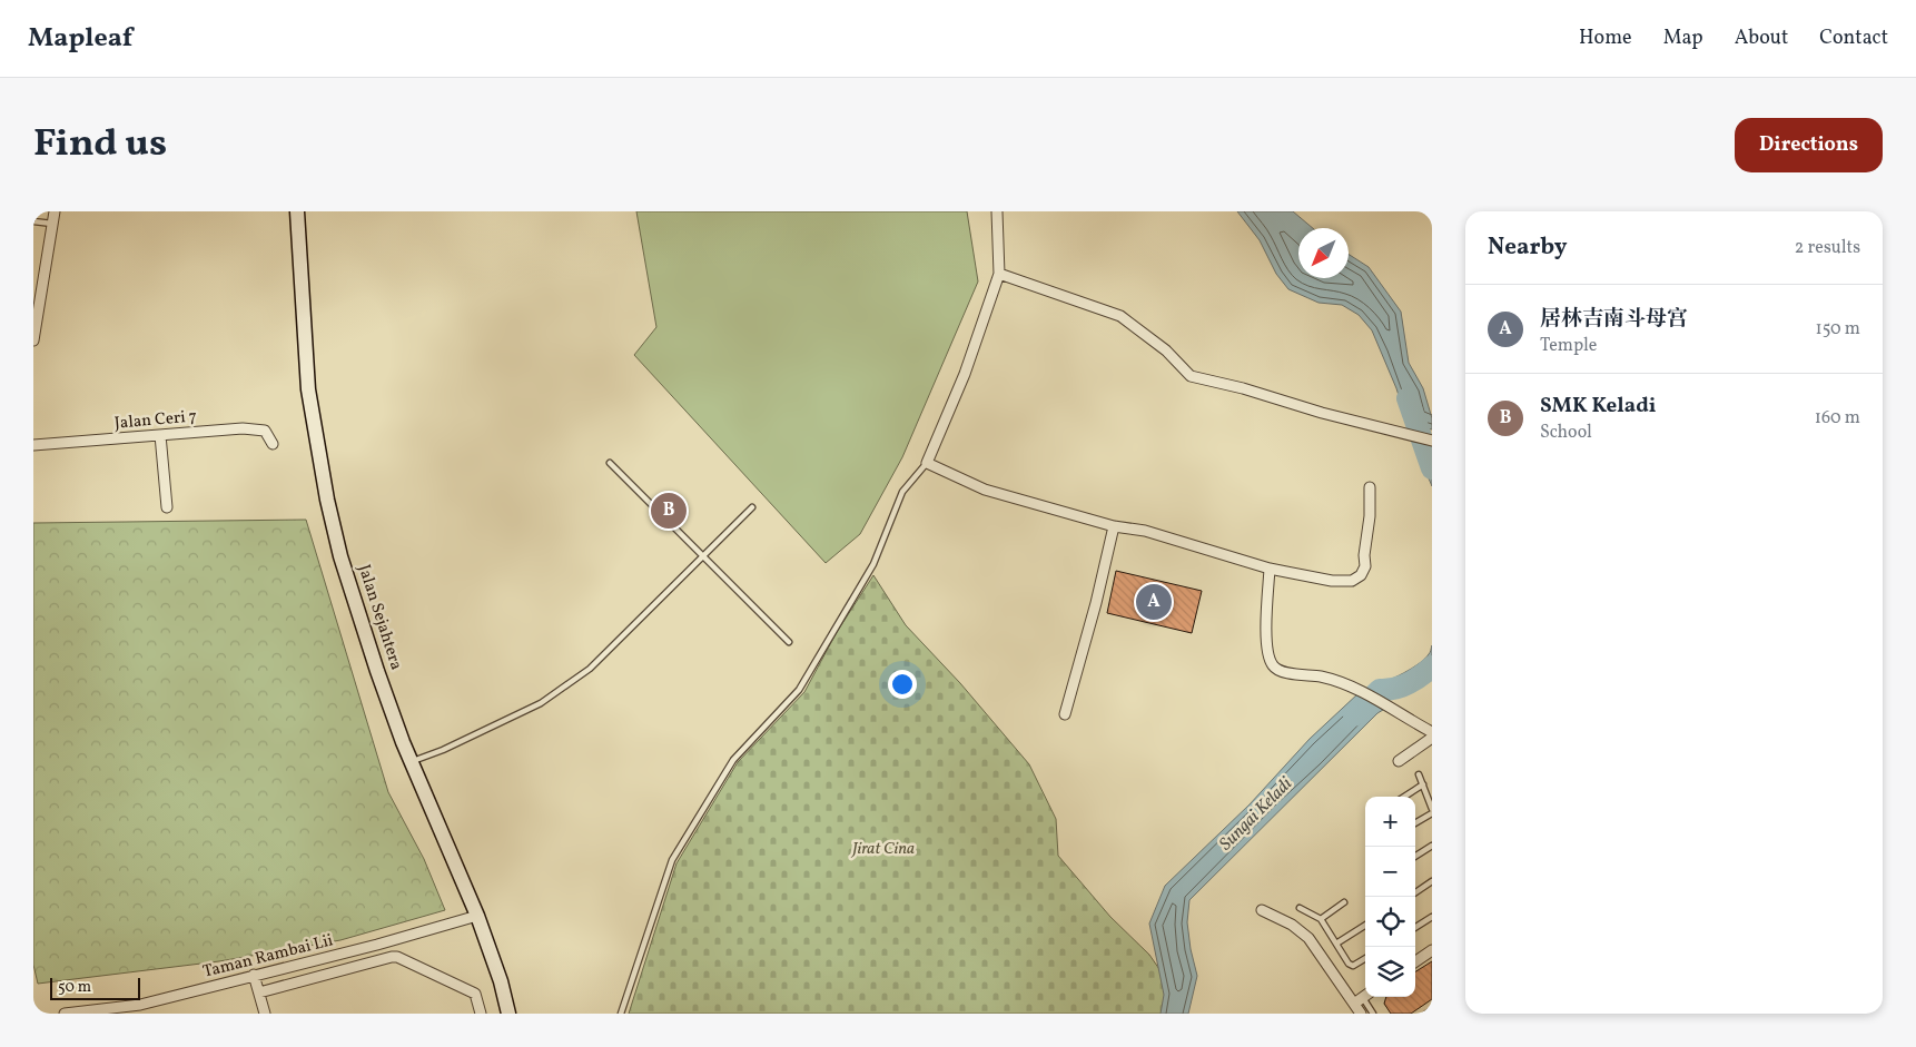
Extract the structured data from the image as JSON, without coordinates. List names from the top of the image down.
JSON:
{
  "streets": {
    "street": ["Jalan Ceri 7", "Jalan Sejahtera", "Taman Rambai Lii"]
  },
  "crossings": [
    ["Jalan Sejahtera", "Taman Rambai Lii"]
  ],
  "water": ["Sungai Keladi"],
  "parks": ["Jirat Cina"],
  "scale_bar": "50 m",
  "north": "bottom left",
  "page": {
    "header": "Mapleaf",
    "nav": [
      "Home",
      "Map",
      "About",
      "Contact"
    ],
    "title": "Find us",
    "buttons": "Directions",
    "heading": ["Nearby", "2 results"],
    "list": [
      {
        "mark": "A",
        "name": "居林吉南斗母宫",
        "note": "Temple",
        "value": "150 m"
      },
      {
        "mark": "B",
        "name": "SMK Keladi",
        "note": "School",
        "value": "160 m"
      }
    ],
    "pins": ["B", "A"],
    "map_buttons": ["+", "−"],
    "scale": "50 m"
  }
}
